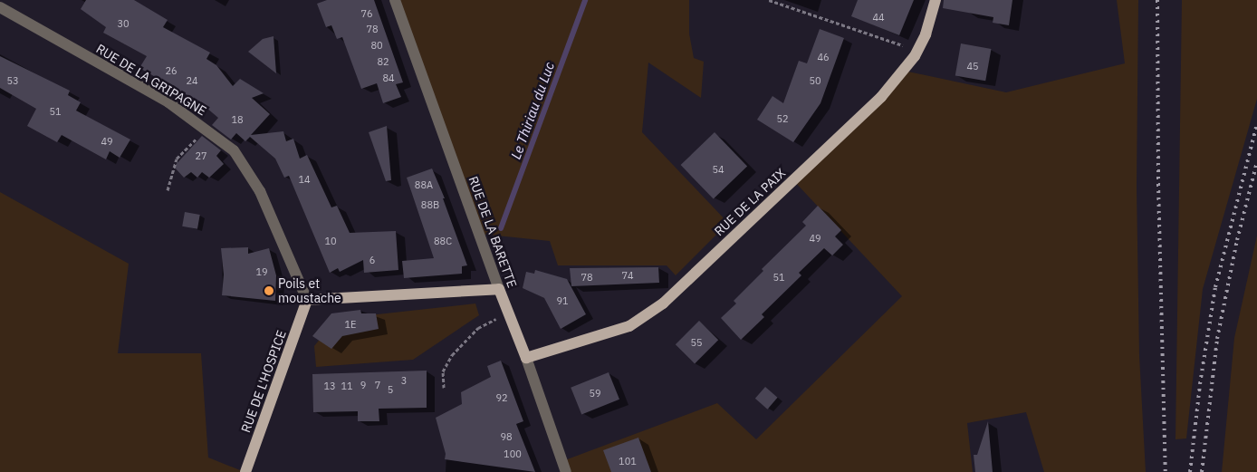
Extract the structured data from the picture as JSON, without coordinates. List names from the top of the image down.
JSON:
{
  "streets": {
    "main road": ["RUE DE LA PAIX", "RUE DE LA BARETTE", "RUE DE L'HOSPICE"],
    "street": ["RUE DE LA GRIPAGNE"]
  },
  "crossings": [
    ["RUE DE LA GRIPAGNE", "RUE DE L'HOSPICE"],
    ["RUE DE LA PAIX", "RUE DE LA BARETTE"]
  ],
  "water": ["Le Thiriau du Luc"],
  "places": ["Poils et moustache"],
  "house_numbers": [
    "76",
    "44",
    "30",
    "78",
    "80",
    "46",
    "82",
    "45",
    "26",
    "84",
    "53",
    "24",
    "50",
    "51",
    "52",
    "18",
    "49",
    "27",
    "54",
    "14",
    "88A",
    "88B",
    "49",
    "10",
    "88C",
    "6",
    "19",
    "74",
    "78",
    "51",
    "91",
    "1E",
    "55",
    "3",
    "9",
    "7",
    "13",
    "11",
    "5",
    "59",
    "92",
    "98",
    "100",
    "101"
  ]
}
